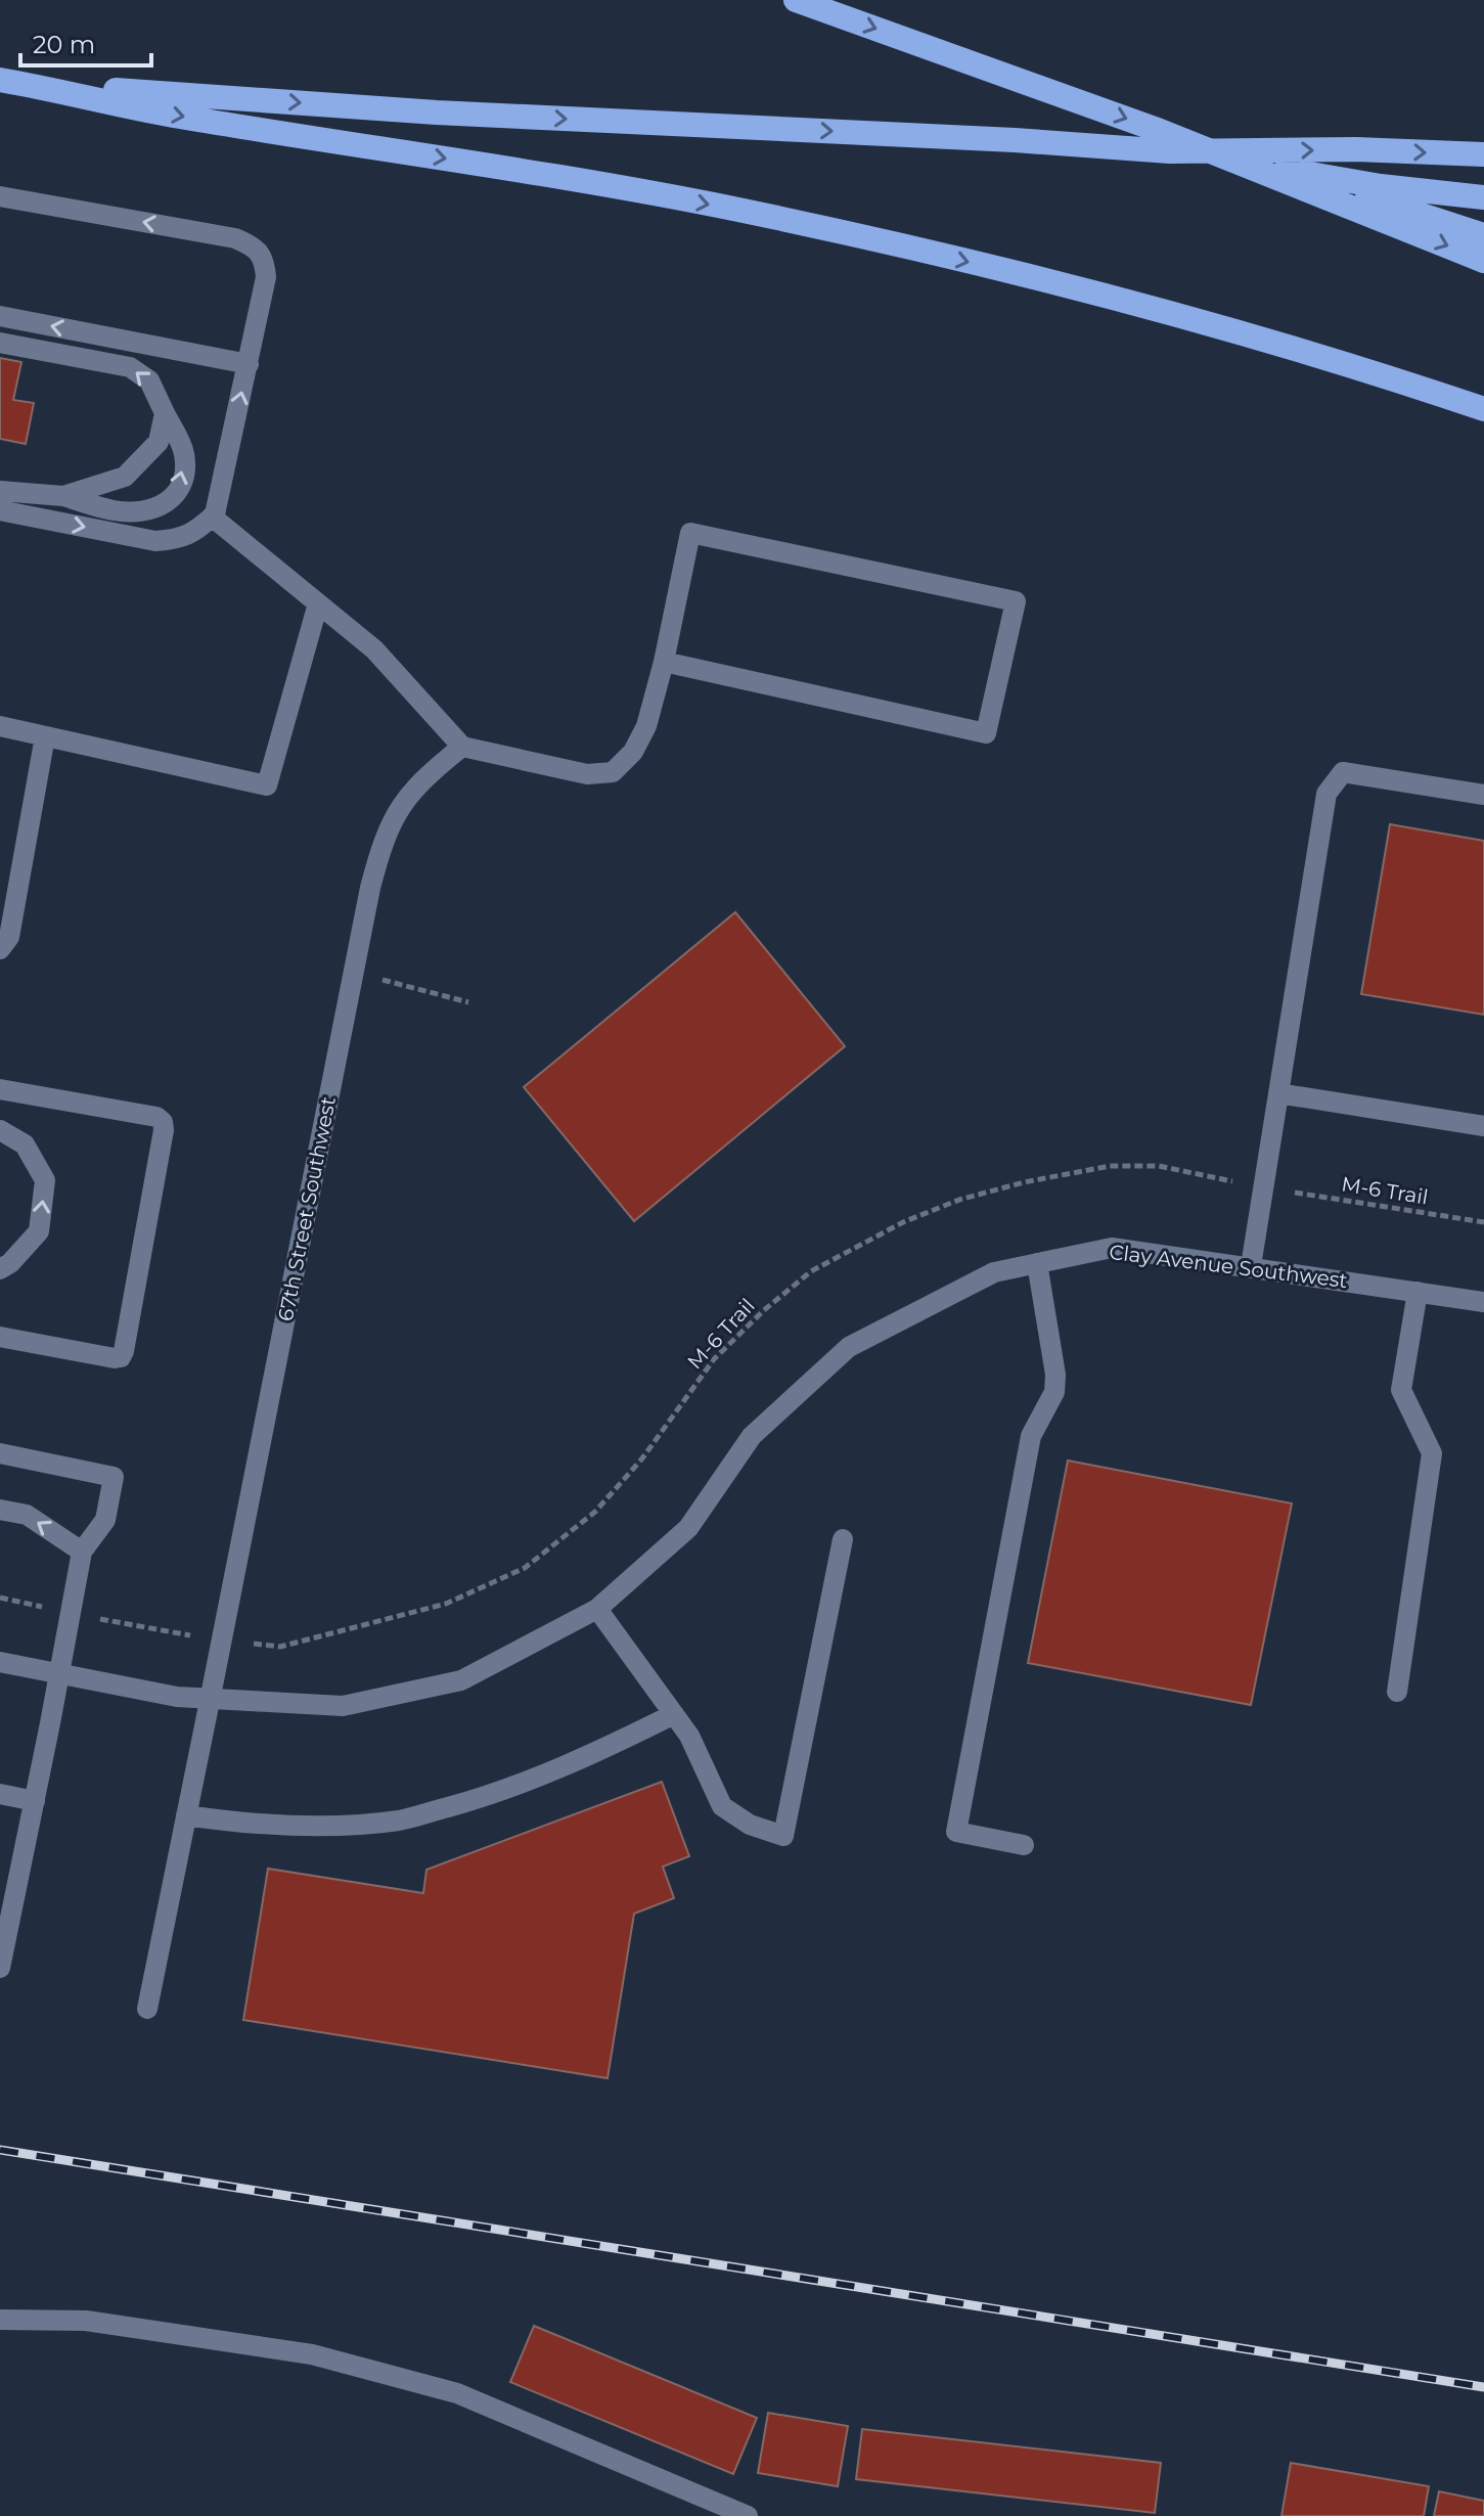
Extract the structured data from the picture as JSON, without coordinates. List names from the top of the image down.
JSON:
{
  "streets": {
    "street": ["67th Street Southwest", "Clay Avenue Southwest"],
    "path": ["M-6 Trail"]
  },
  "crossings": [
    ["67th Street Southwest", "Clay Avenue Southwest"]
  ],
  "scale_bar": "20 m"
}
